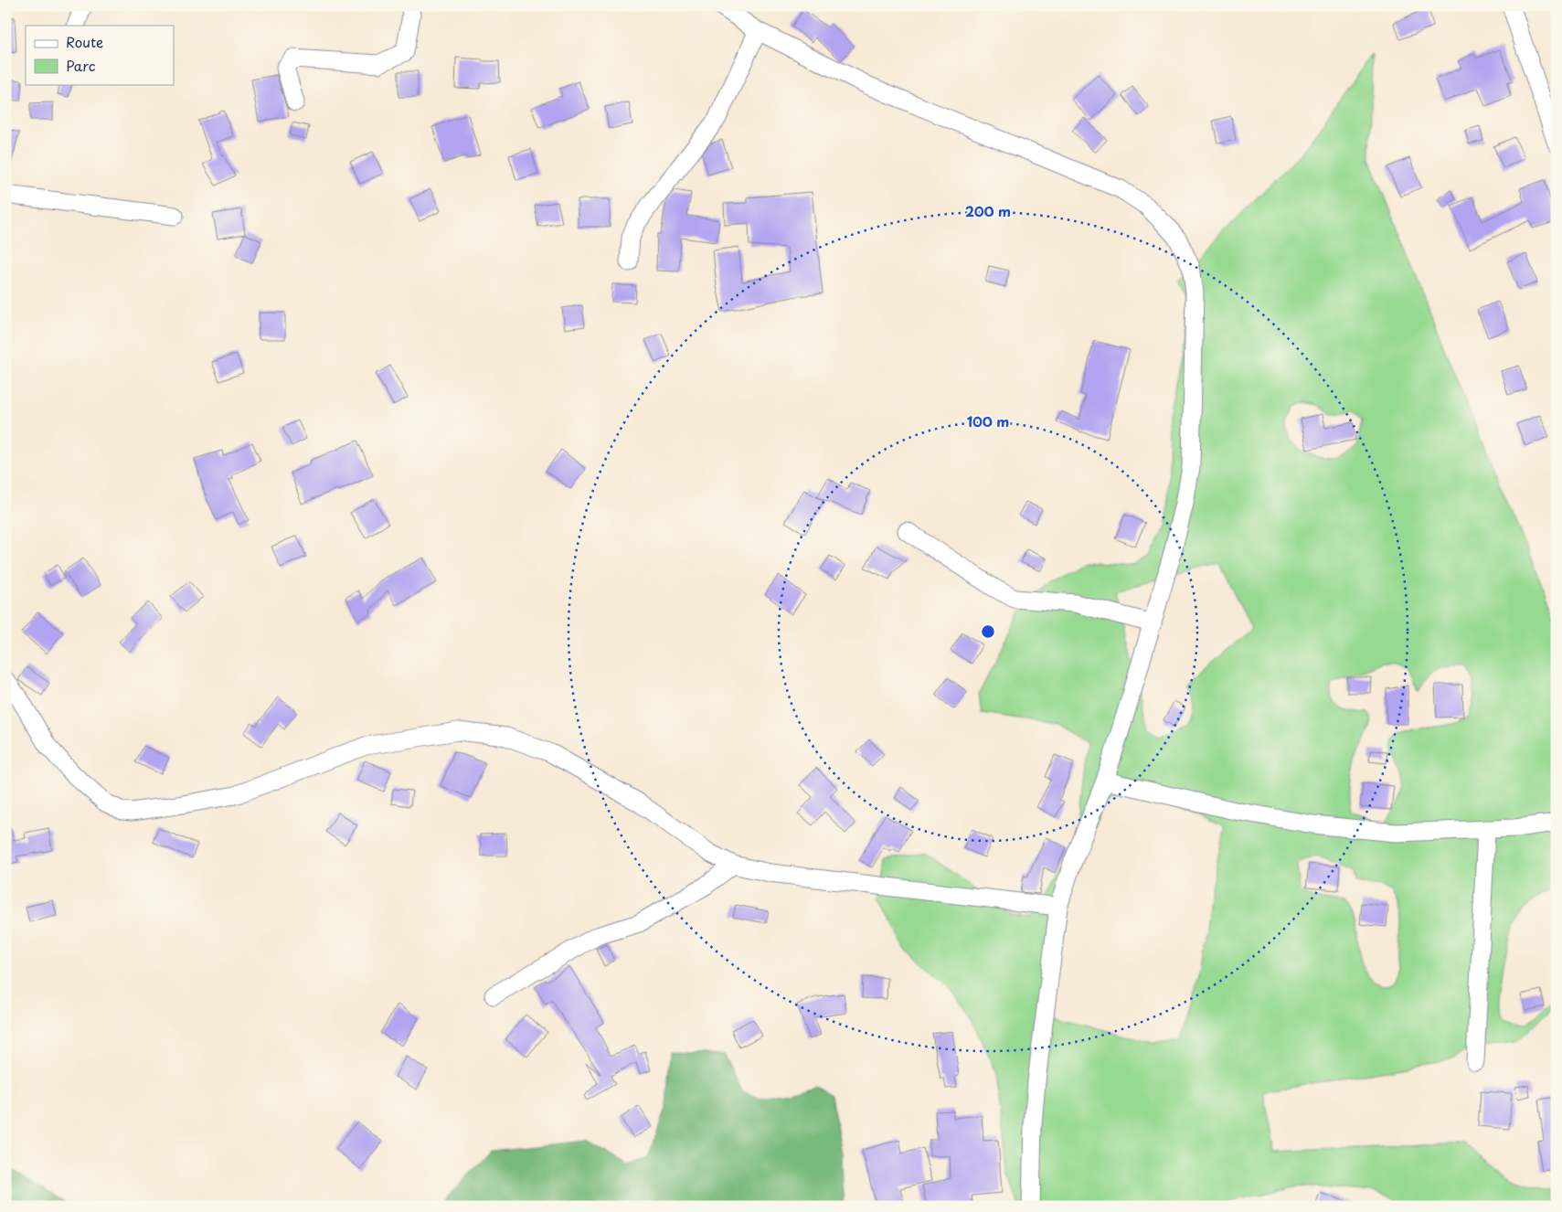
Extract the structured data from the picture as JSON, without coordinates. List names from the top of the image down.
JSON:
{
  "legend": ["Route", "Parc"],
  "rings": ["200 m", "100 m"]
}
